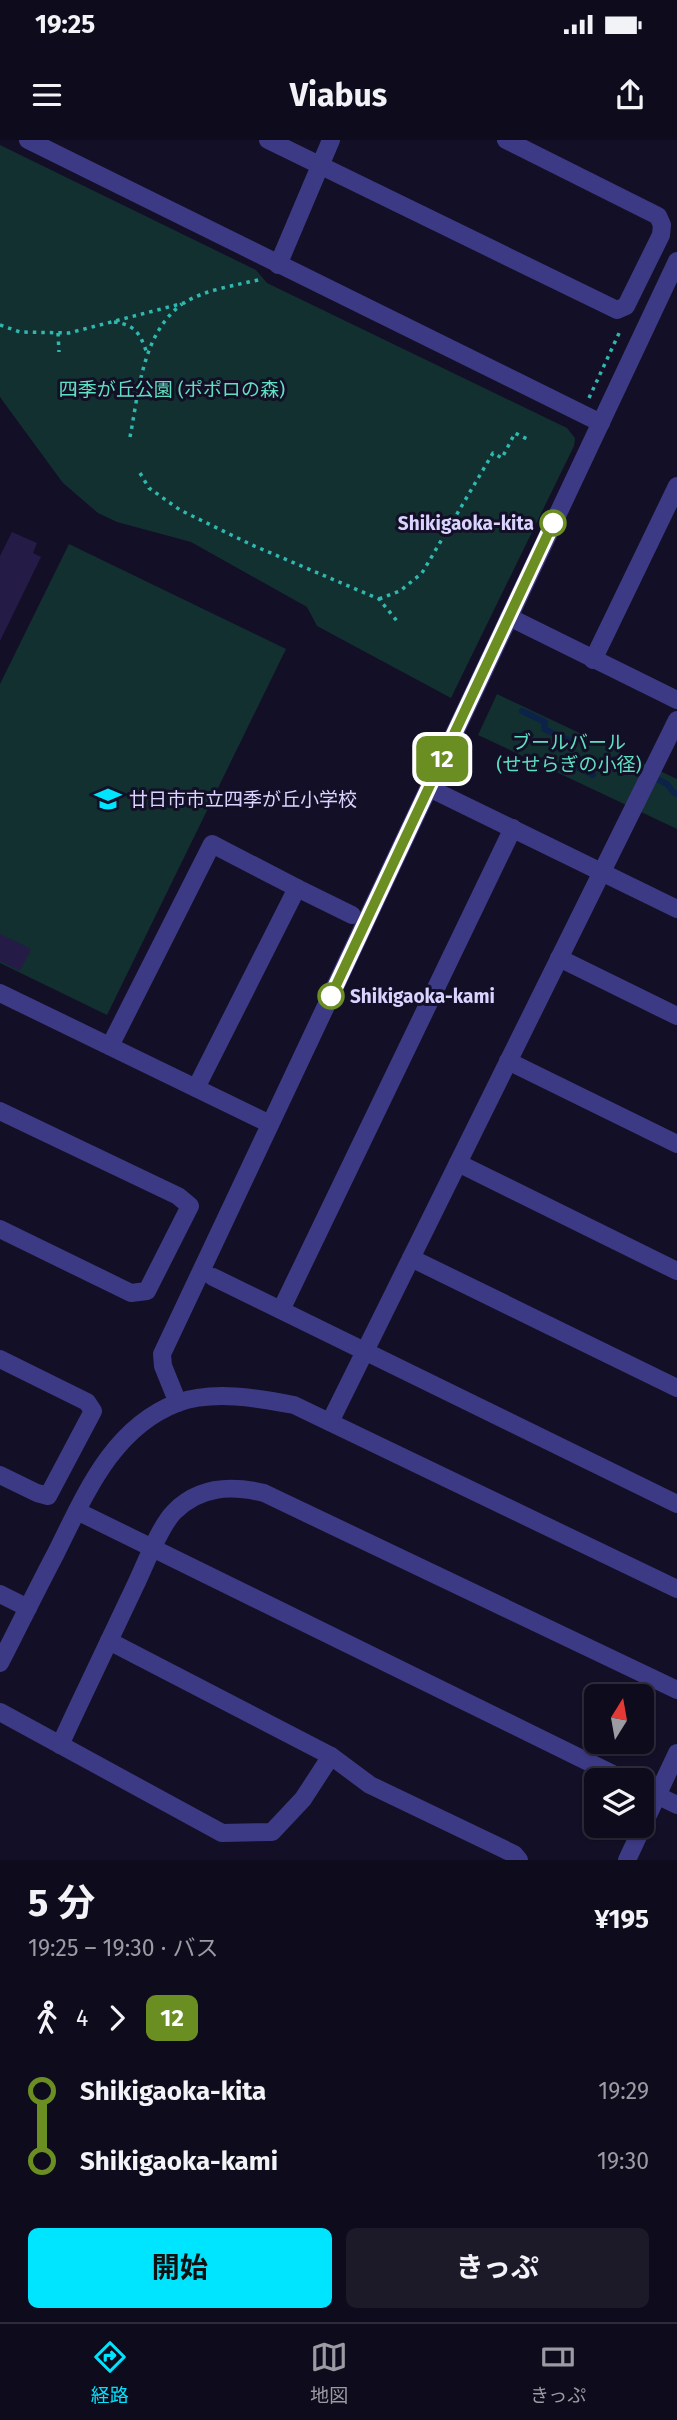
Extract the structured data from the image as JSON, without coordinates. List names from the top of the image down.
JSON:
{
  "parks": ["四季が丘公園 (ポポロの森)", "ブールバール (せせらぎの小径)"],
  "places": {
    "other": ["Shikigaoka-kita", "Shikigaoka-kami"],
    "school or university": ["廿日市市立四季が丘小学校"]
  },
  "lines": ["bus line 12"],
  "north": "top",
  "page": {
    "status": "19:25",
    "header": "Viabus",
    "on_map": "12",
    "heading": ["5 分", "19:25 – 19:30 · バス", "¥195"],
    "legs": ["4", "12"],
    "list": [
      {
        "name": "Shikigaoka-kita",
        "value": "19:29"
      },
      {
        "name": "Shikigaoka-kami",
        "value": "19:30"
      }
    ],
    "buttons": ["開始", "きっぷ"],
    "tabs": ["経路", "地図", "きっぷ"]
  }
}
